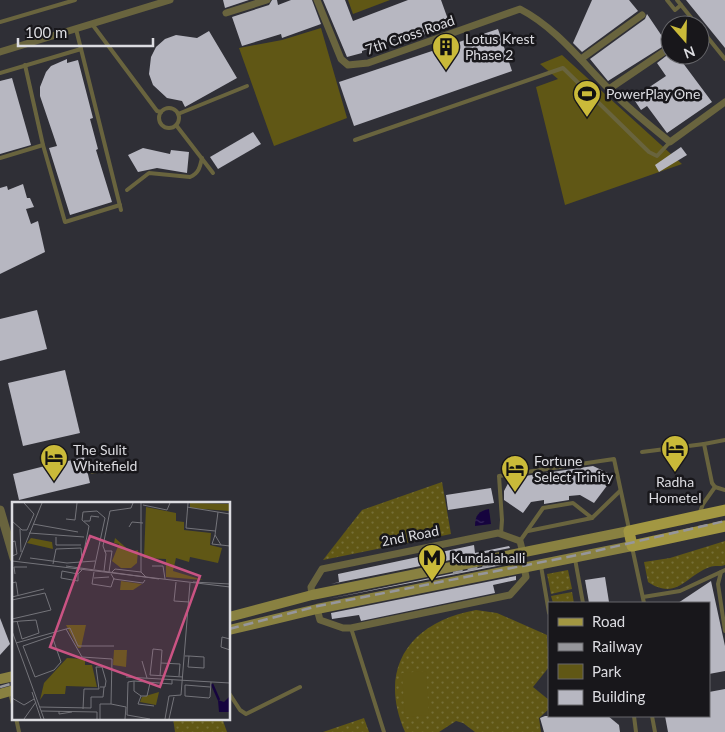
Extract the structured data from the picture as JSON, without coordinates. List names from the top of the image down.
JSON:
{
  "streets": {
    "street": ["7th Cross Road", "2nd Road"]
  },
  "places": {
    "building": ["Lotus Krest Phase 2"],
    "sports": ["PowerPlay One"],
    "hotel": ["Radha Hometel", "The Sulit Whitefield", "Fortune Select Trinity"],
    "metro station": ["Kundalahalli"]
  },
  "legend": [
    "Road",
    "Railway",
    "Park",
    "Building"
  ],
  "scale_bar": "100 m",
  "north": "bottom"
}
